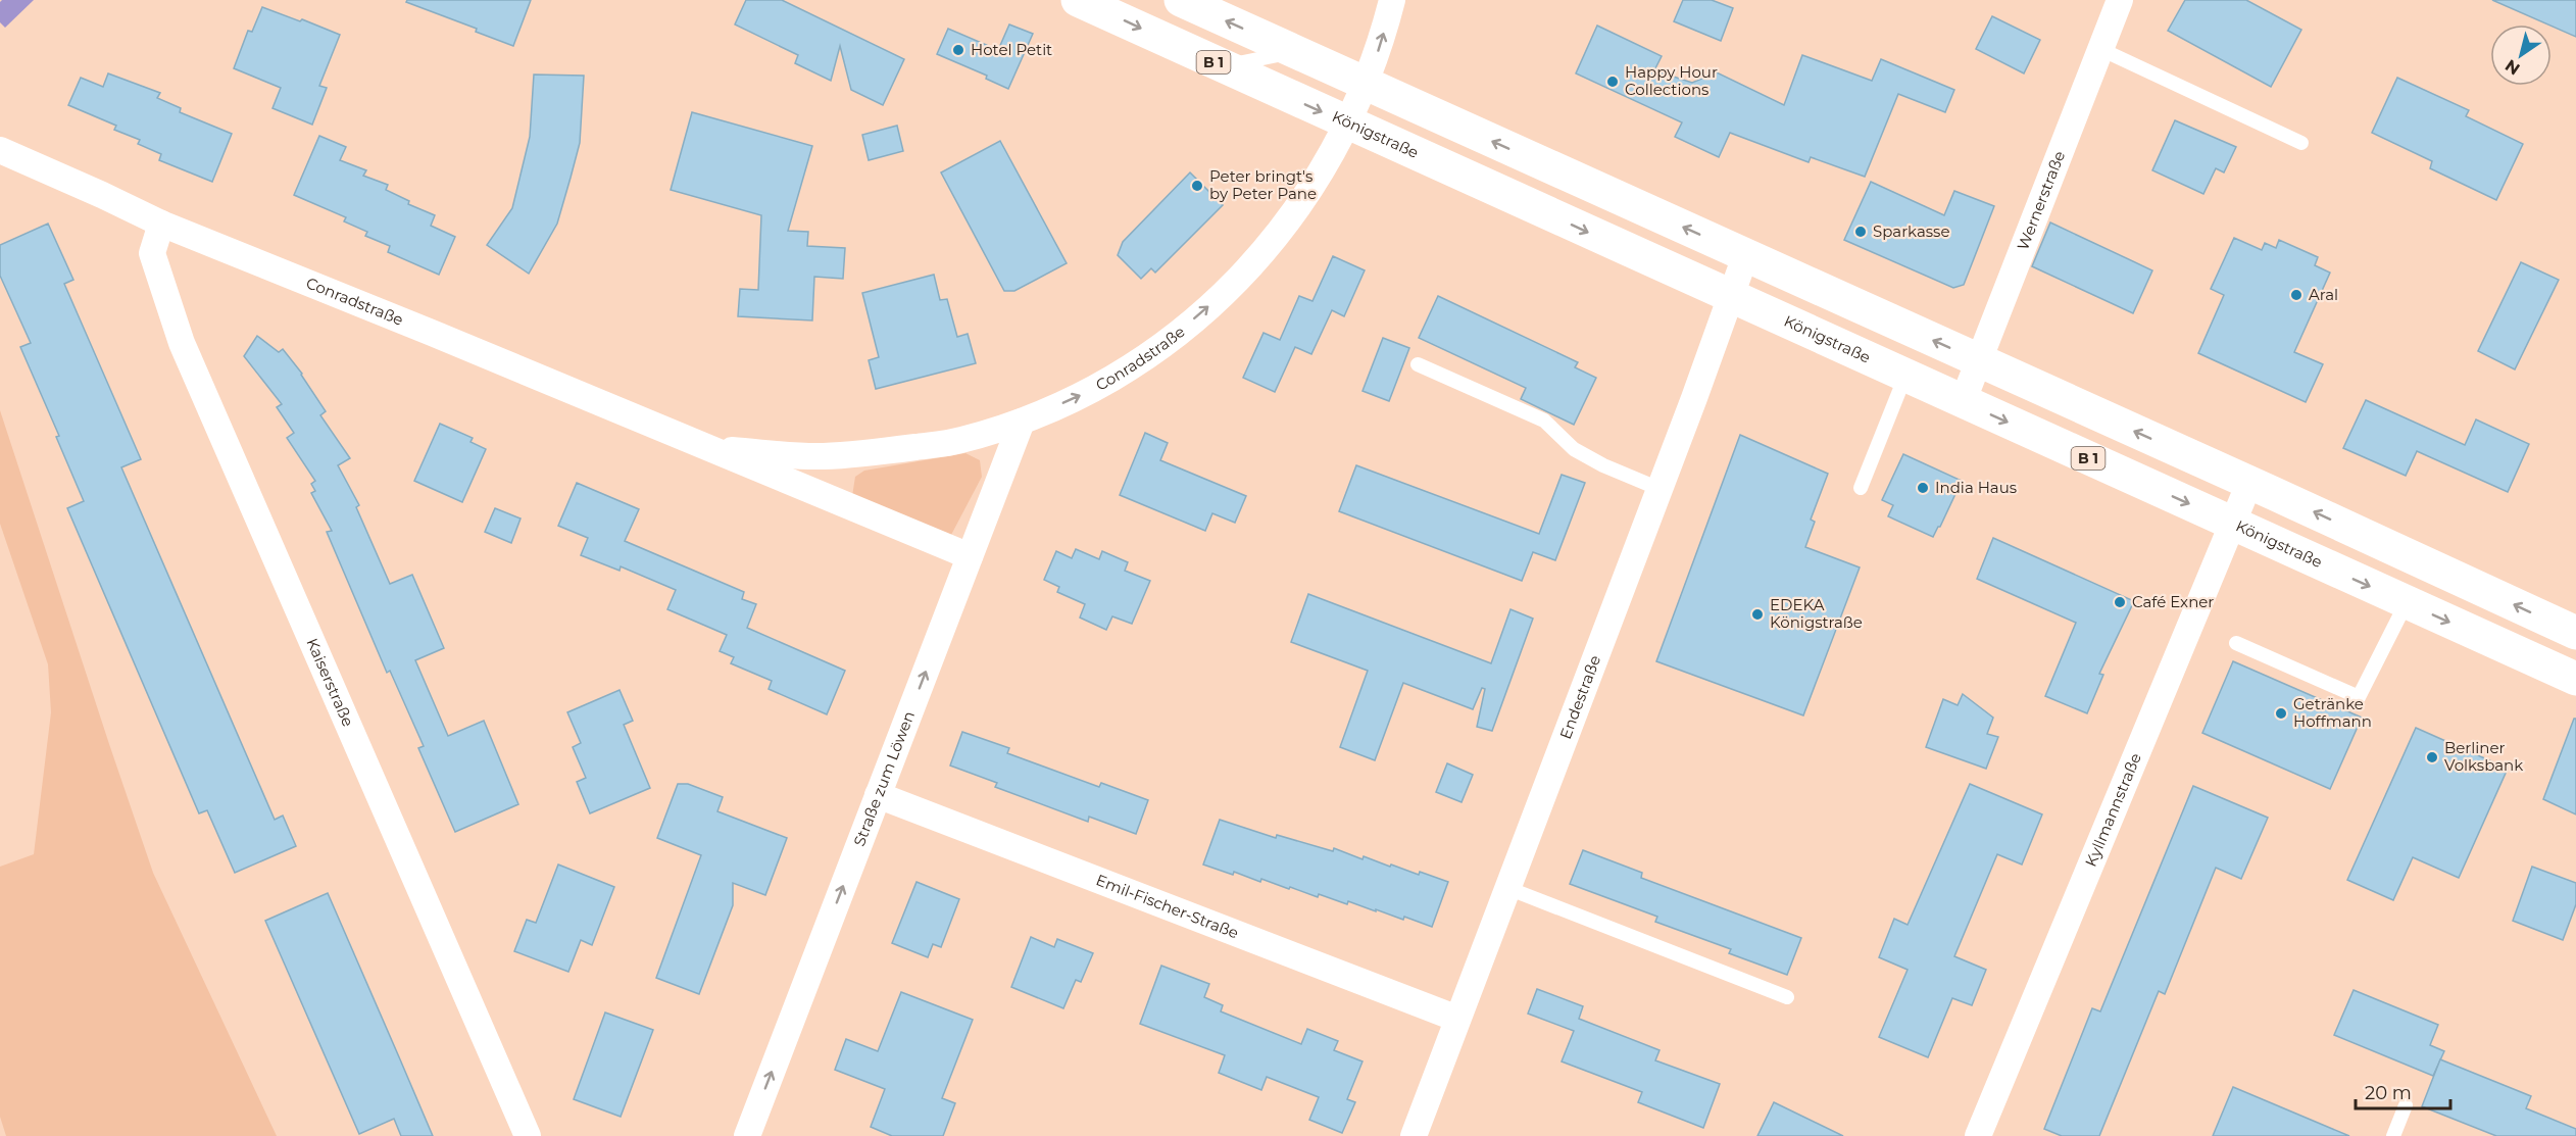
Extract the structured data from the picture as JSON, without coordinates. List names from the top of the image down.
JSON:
{
  "streets": {
    "main road": ["B 1", "Königstraße"],
    "street": [
      "Wernerstraße",
      "Conradstraße",
      "Kaiserstraße",
      "Endestraße",
      "Straße zum Löwen",
      "Kyllmannstraße",
      "Emil-Fischer-Straße"
    ]
  },
  "crossings": [
    ["Königstraße", "Wernerstraße"],
    ["Königstraße", "Conradstraße"],
    ["Königstraße", "Endestraße"],
    ["Königstraße", "Kyllmannstraße"],
    ["Conradstraße", "Kaiserstraße"],
    ["Conradstraße", "Straße zum Löwen"],
    ["Endestraße", "Emil-Fischer-Straße"],
    ["Straße zum Löwen", "Emil-Fischer-Straße"]
  ],
  "one_way": ["Straße zum Löwen"],
  "places": [
    "Hotel Petit",
    "Happy Hour Collections",
    "Peter bringt's by Peter Pane",
    "Sparkasse",
    "Aral",
    "India Haus",
    "Café Exner",
    "EDEKA Königstraße",
    "Getränke Hoffmann",
    "Berliner Volksbank"
  ],
  "scale_bar": "20 m",
  "north": "bottom left"
}
